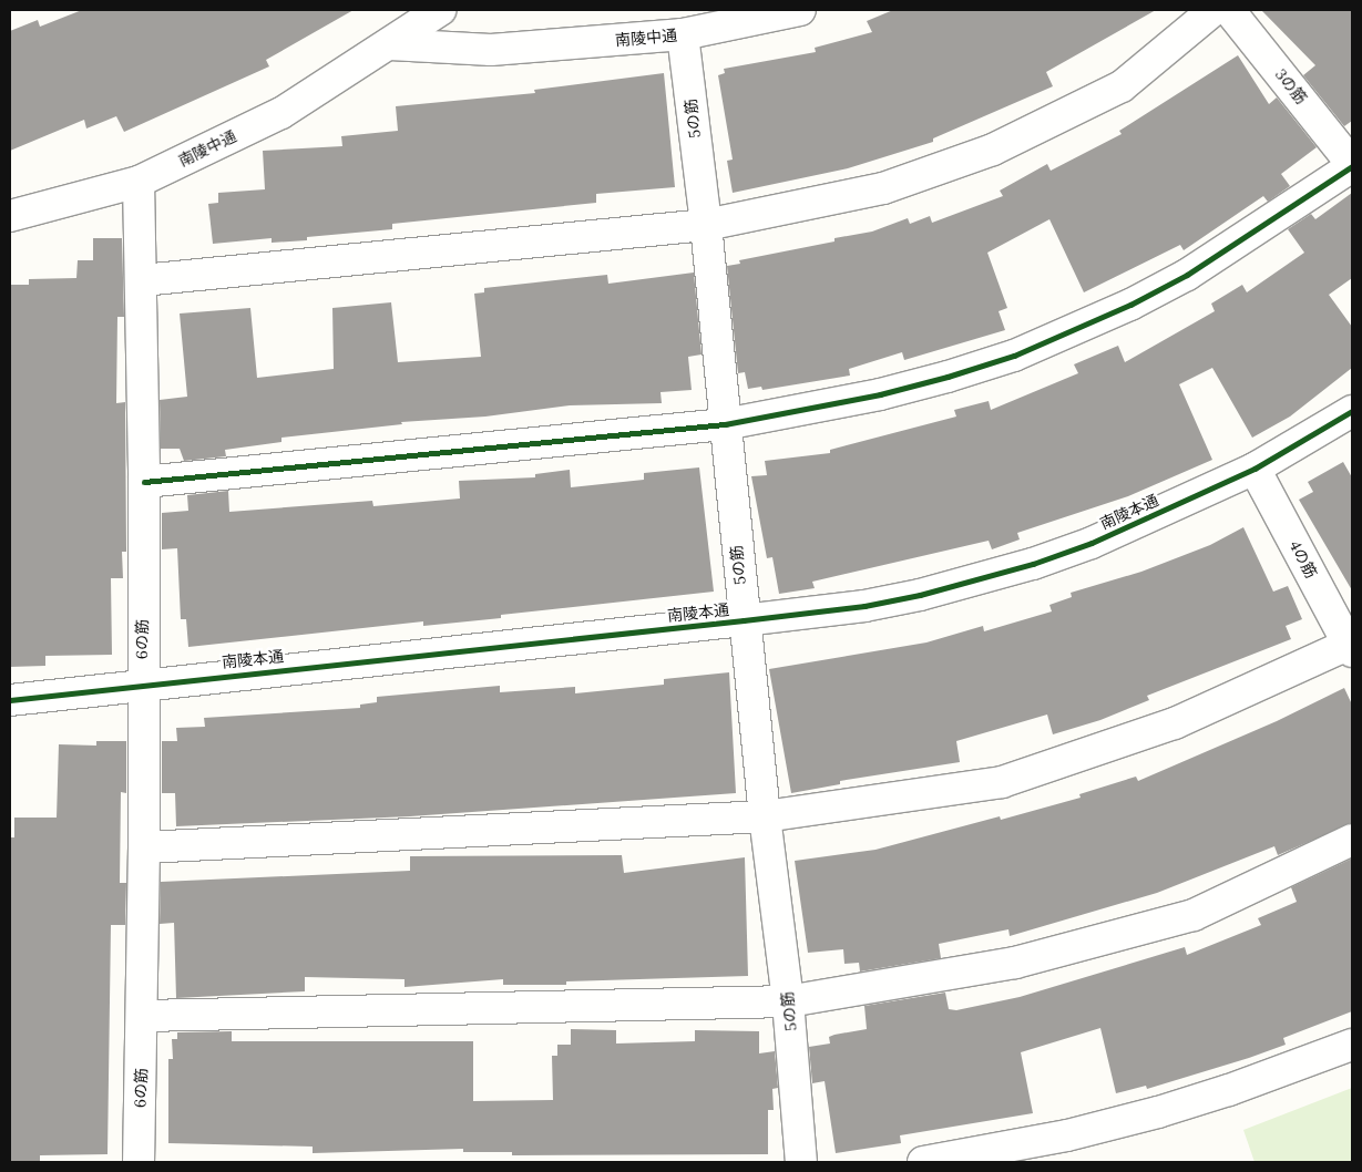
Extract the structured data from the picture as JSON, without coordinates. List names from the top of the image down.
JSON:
{
  "streets": {
    "street": [
      "南陵中通",
      "3の筋",
      "5の筋",
      "南陵本通",
      "4の筋",
      "6の筋"
    ]
  },
  "crossings": [
    ["南陵中通", "5の筋"],
    ["南陵中通", "6の筋"],
    ["5の筋", "南陵本通"],
    ["南陵本通", "4の筋"],
    ["南陵本通", "6の筋"]
  ]
}
